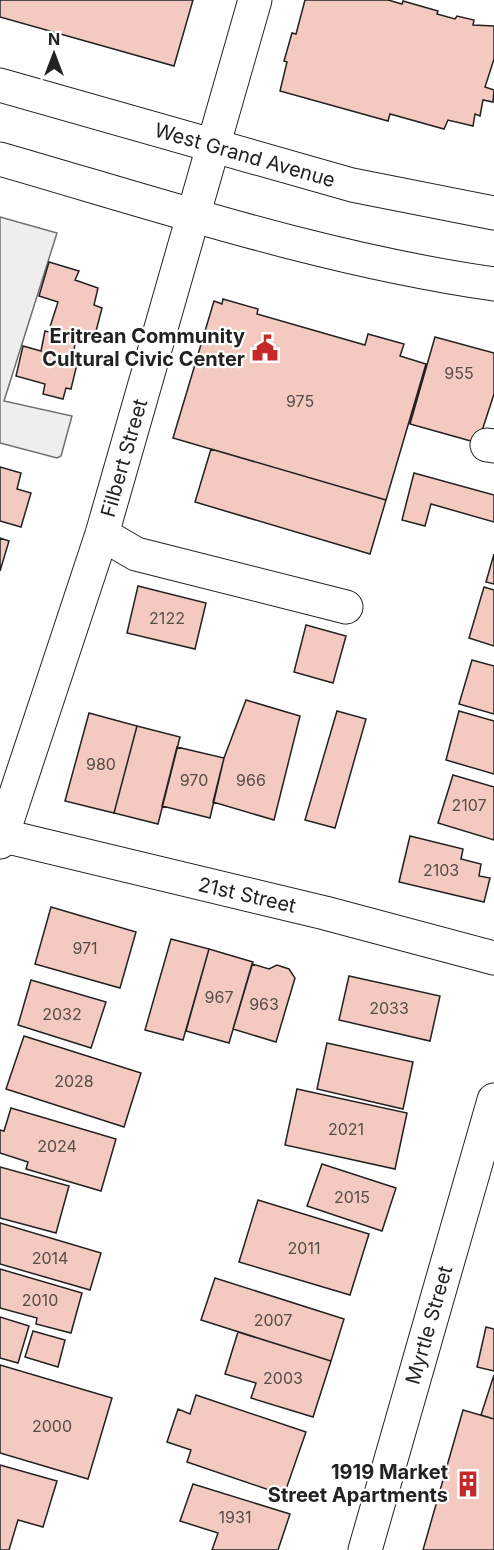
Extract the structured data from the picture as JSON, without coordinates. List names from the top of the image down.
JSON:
{
  "streets": {
    "street": [
      "West Grand Avenue",
      "Filbert Street",
      "21st Street",
      "Myrtle Street"
    ]
  },
  "crossings": [
    ["West Grand Avenue", "Filbert Street"],
    ["Filbert Street", "21st Street"]
  ],
  "places": {
    "public building": ["Eritrean Community Cultural Civic Center"],
    "building": ["1919 Market Street Apartments"]
  },
  "house_numbers": [
    "955",
    "975",
    "2122",
    "980",
    "970",
    "966",
    "2107",
    "2103",
    "971",
    "967",
    "963",
    "2033",
    "2032",
    "2028",
    "2021",
    "2024",
    "2015",
    "2011",
    "2014",
    "2010",
    "2007",
    "2003",
    "2000",
    "1931"
  ],
  "north": "top"
}
